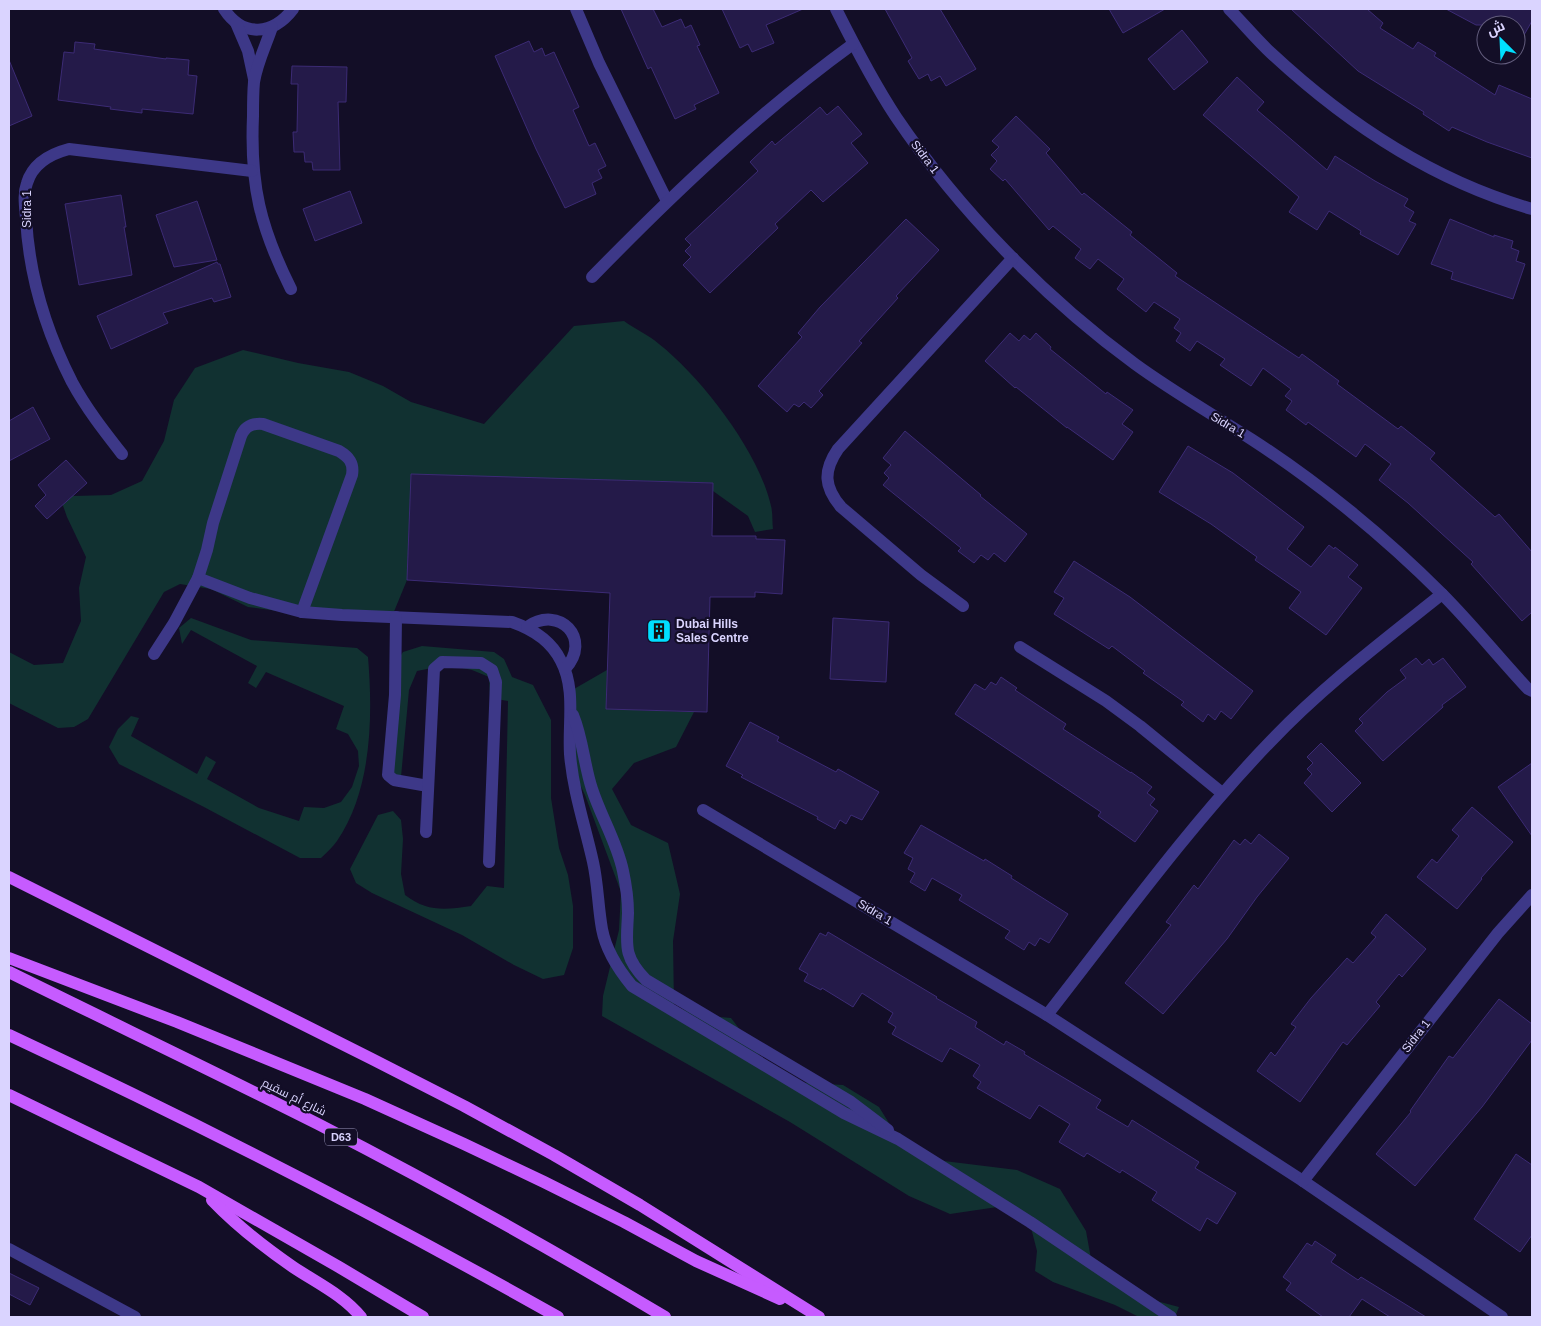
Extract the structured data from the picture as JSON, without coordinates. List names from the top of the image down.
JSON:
{
  "streets": {
    "main road": ["شارع أم سقيم", "D63"],
    "street": ["Sidra 1"]
  },
  "places": {
    "building": ["Dubai Hills Sales Centre"]
  },
  "north": "top left"
}
